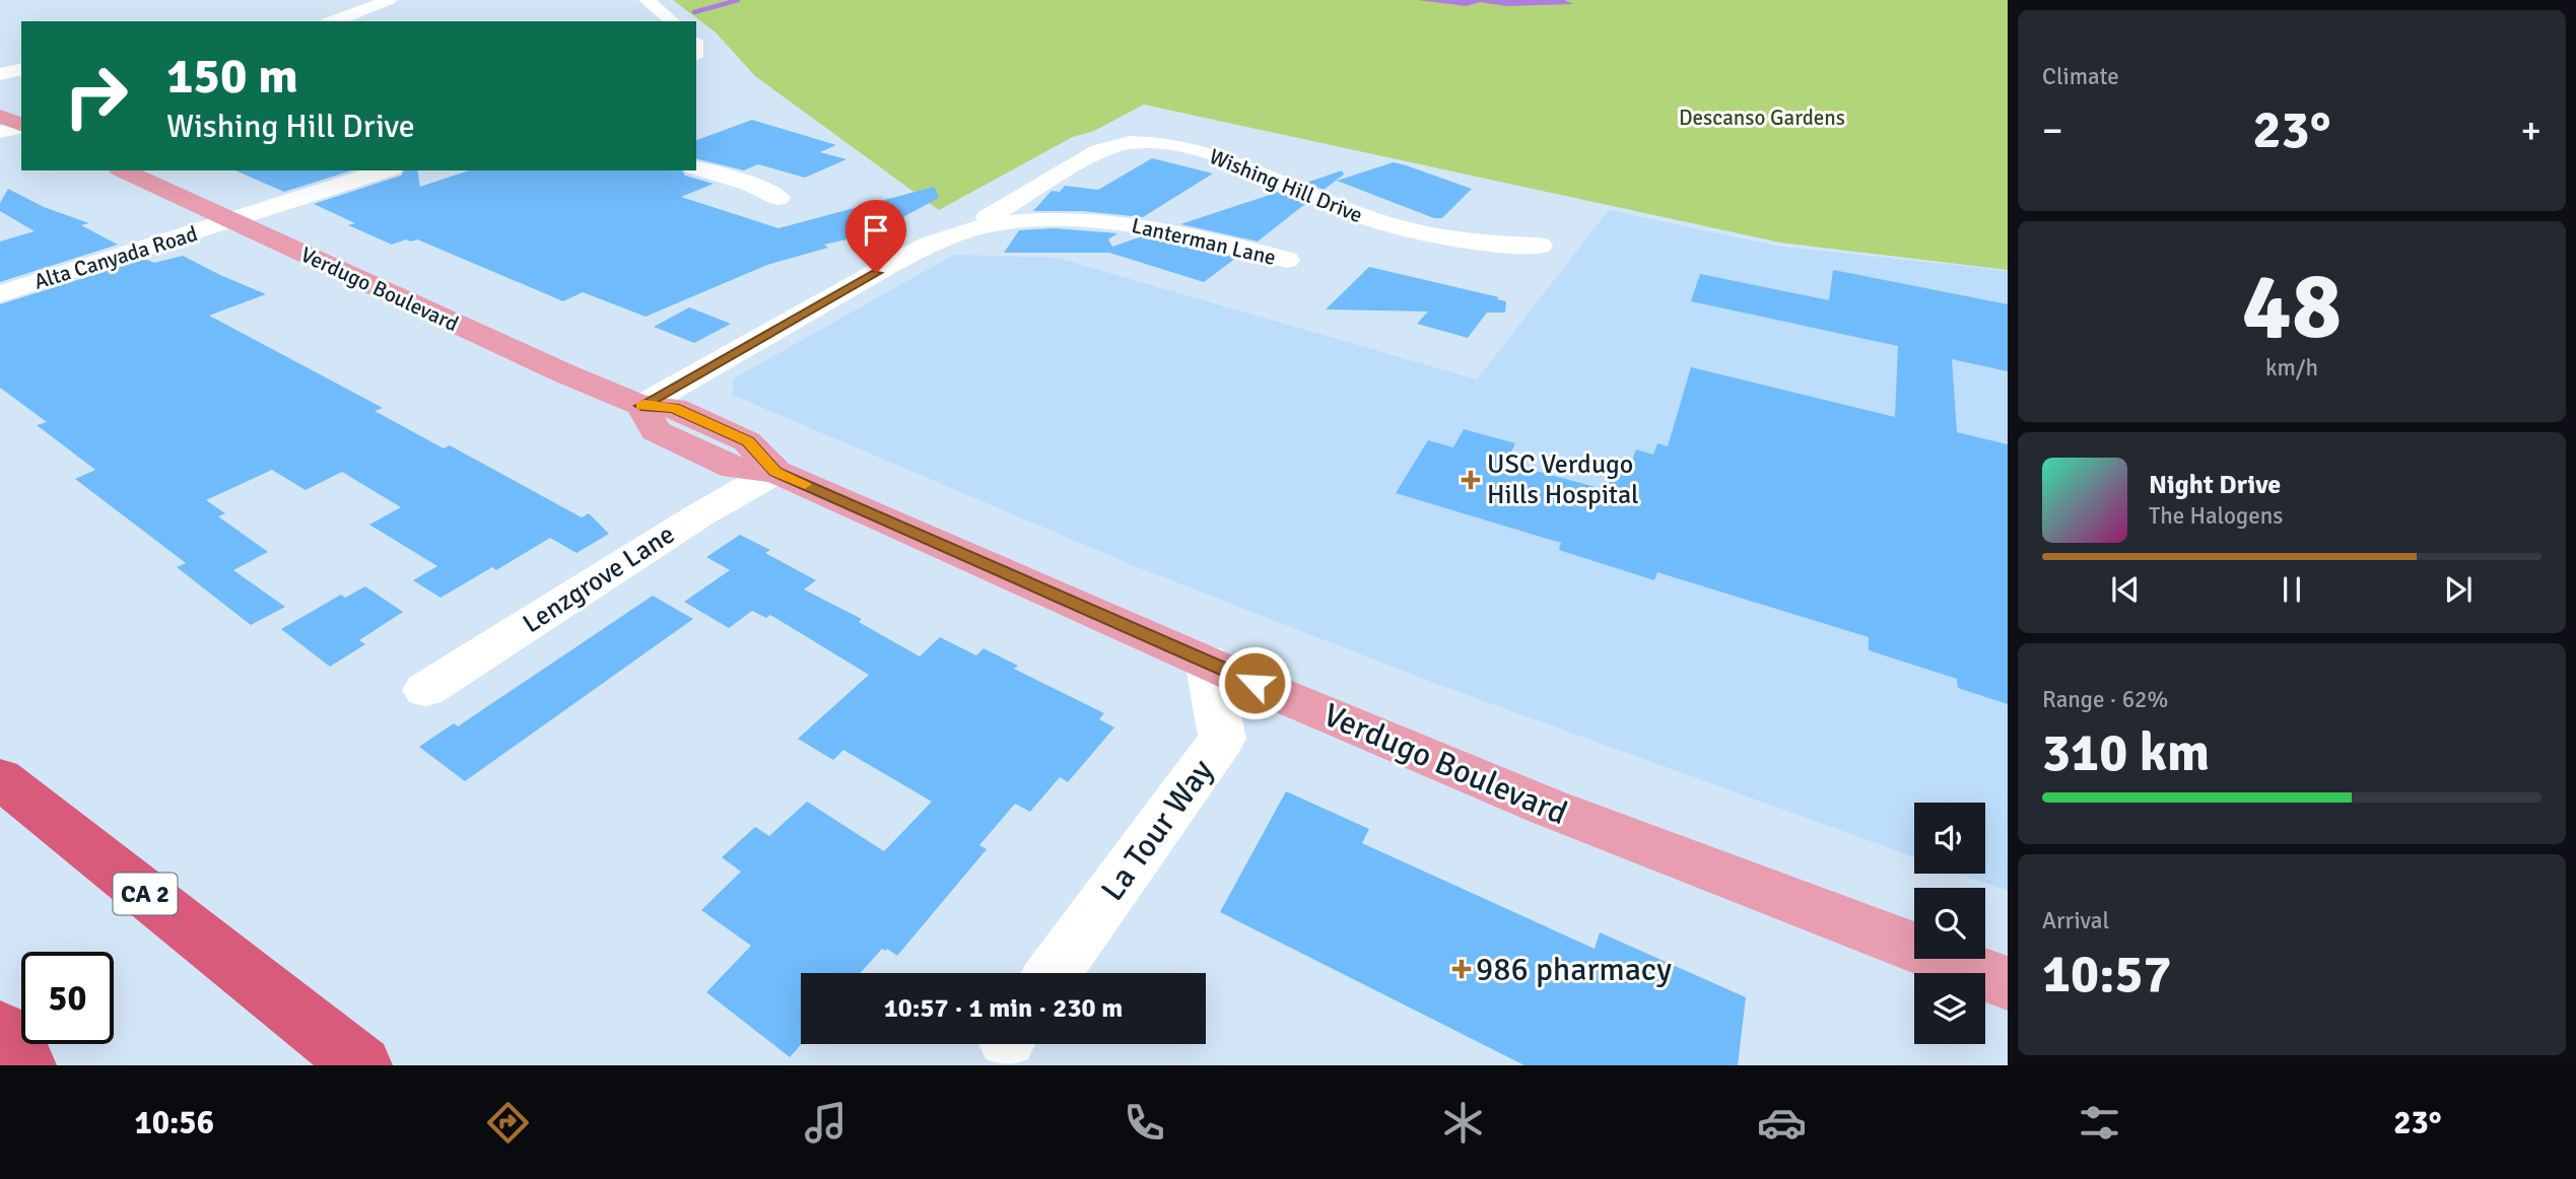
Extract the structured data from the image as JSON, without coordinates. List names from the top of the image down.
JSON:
{
  "streets": {
    "highway": ["CA 2"],
    "main road": ["Verdugo Boulevard"],
    "street": [
      "Wishing Hill Drive",
      "Lanterman Lane",
      "Alta Canyada Road",
      "Lenzgrove Lane",
      "La Tour Way"
    ]
  },
  "crossings": [
    ["Wishing Hill Drive", "Lanterman Lane"],
    ["Alta Canyada Road", "Verdugo Boulevard"],
    ["Verdugo Boulevard", "Lenzgrove Lane"],
    ["Verdugo Boulevard", "La Tour Way"]
  ],
  "parks": ["Descanso Gardens"],
  "places": {
    "health": ["USC Verdugo Hills Hospital", "986 pharmacy"]
  },
  "page": {
    "tile": [
      "Climate",
      ["48", "km/h"],
      ["Range · 62%", "310 km"],
      ["Arrival", "10:57"]
    ],
    "turn": ["150 m", "Wishing Hill Drive"],
    "heat": ["−", "23°", "+"],
    "song": ["Night Drive", "The Halogens"],
    "limit": "50",
    "trip": "10:57 · 1 min · 230 m",
    "tabs": ["10:56", "23°"]
  }
}
